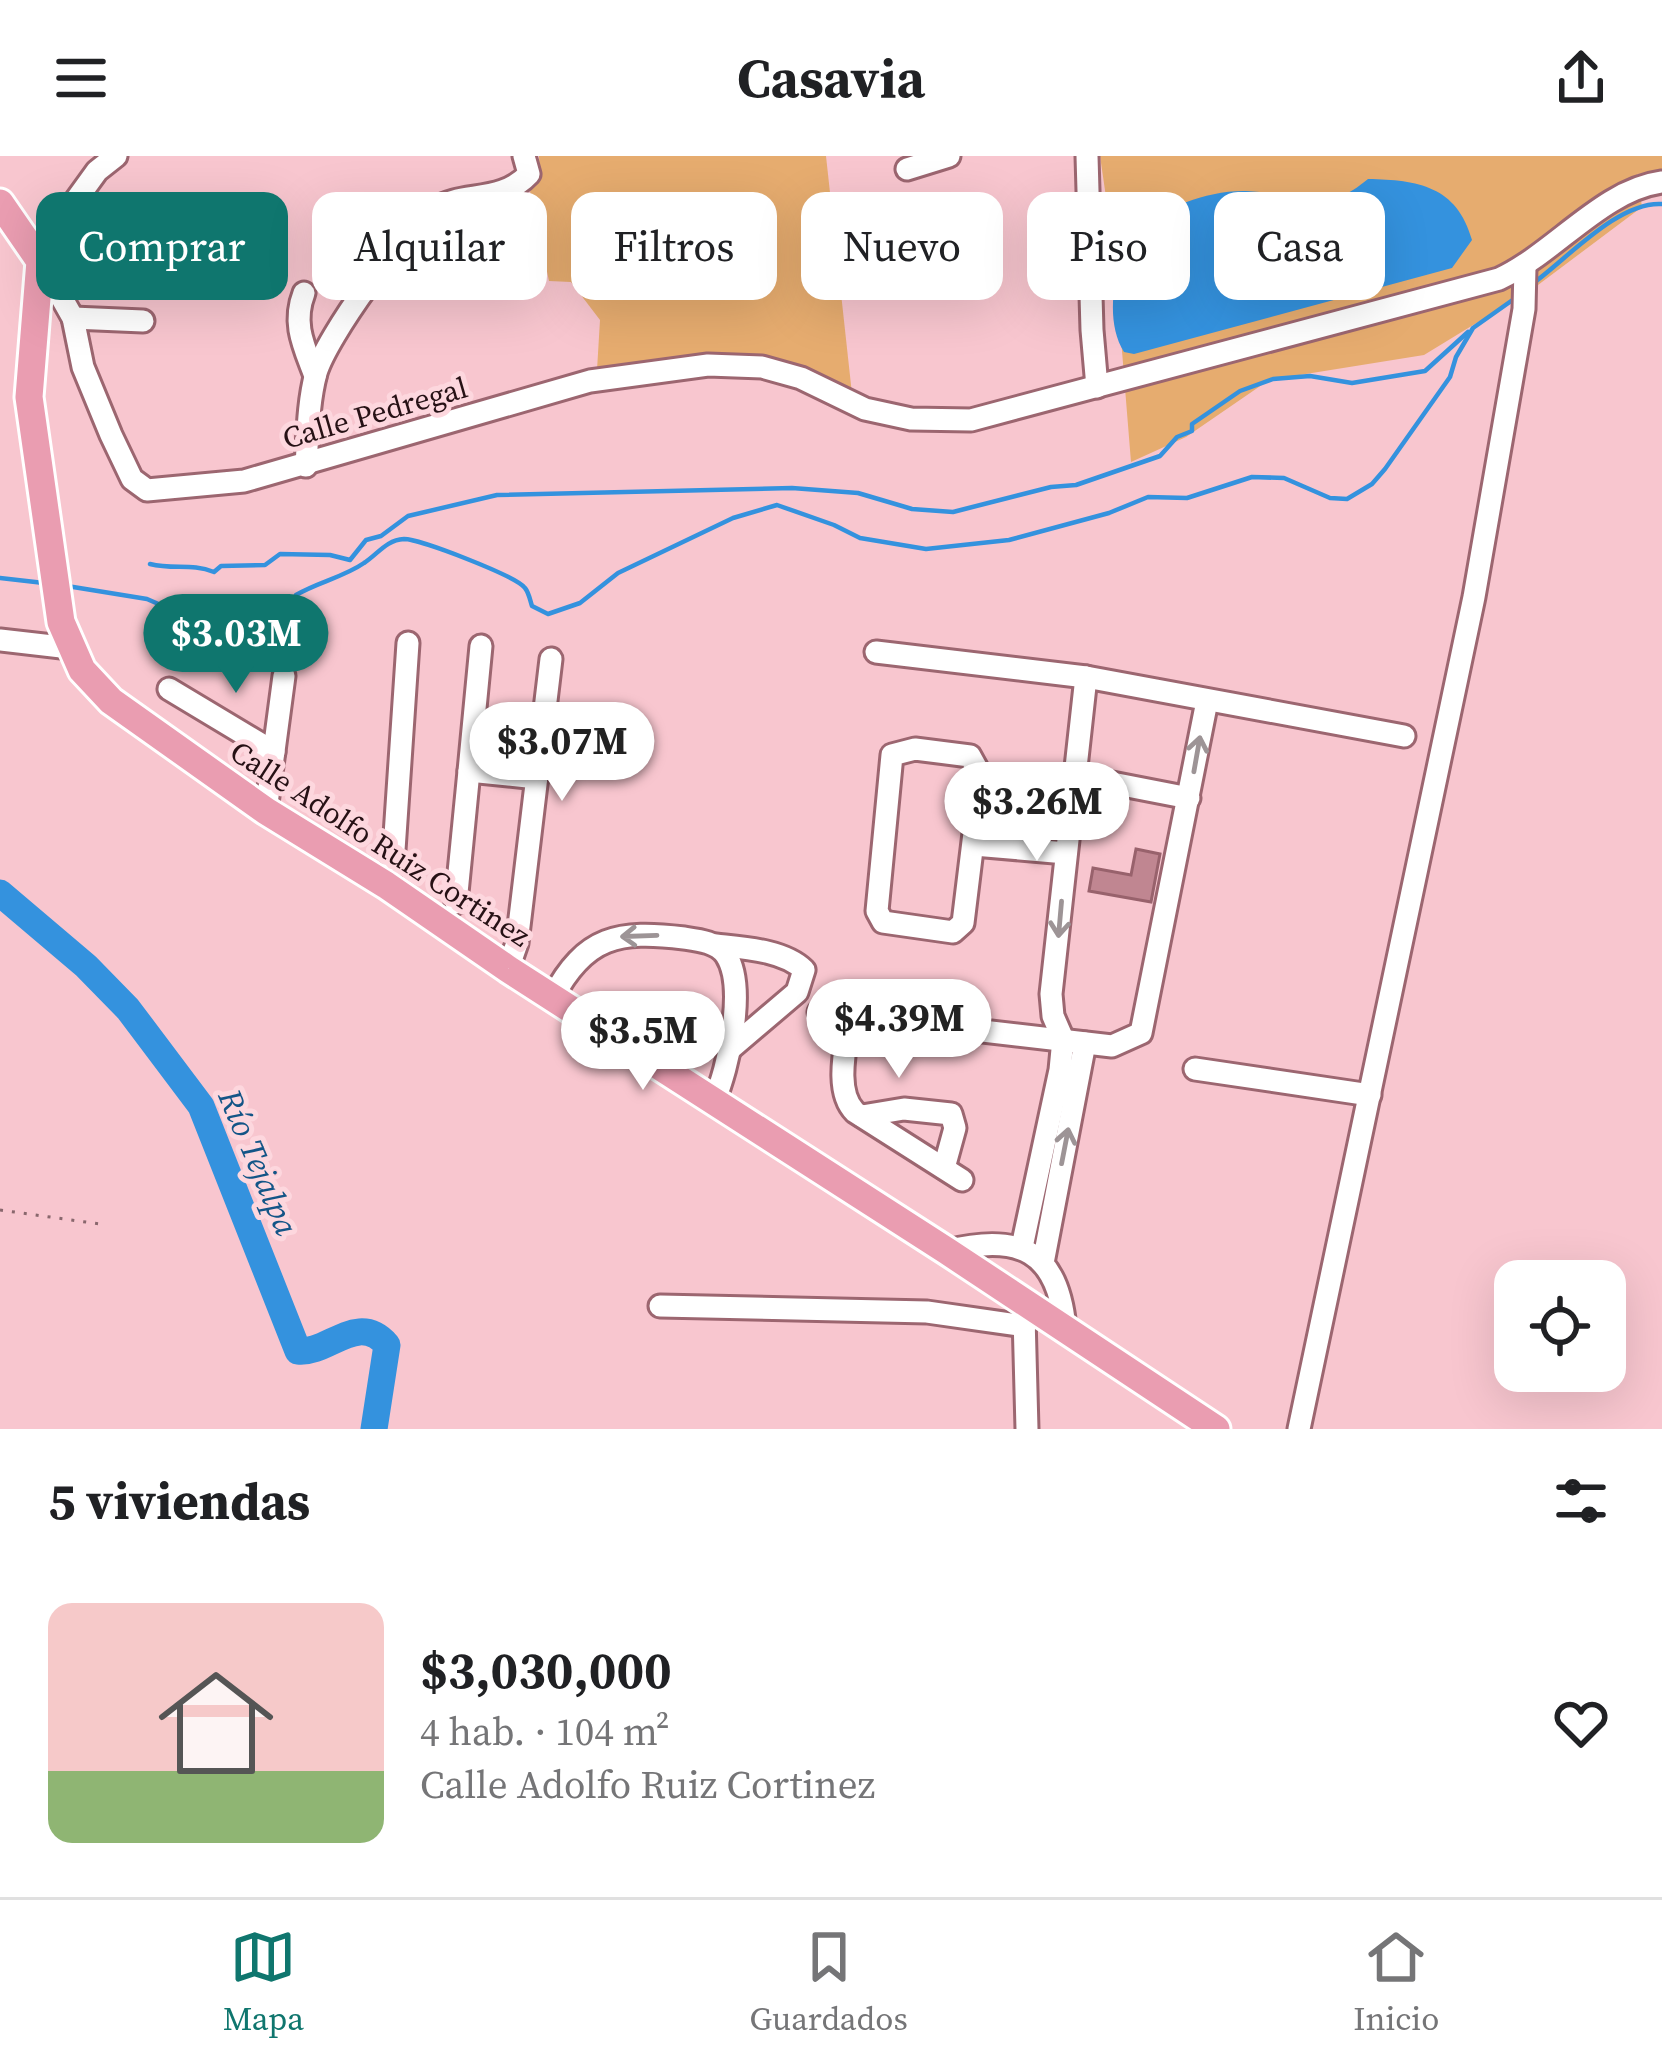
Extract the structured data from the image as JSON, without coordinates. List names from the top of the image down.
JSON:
{
  "streets": {
    "main road": ["Calle Adolfo Ruiz Cortinez"],
    "street": ["Calle Pedregal"]
  },
  "water": ["Río Tejalpa"],
  "page": {
    "header": "Casavia",
    "chip": [
      "Comprar",
      "Alquilar",
      "Filtros",
      "Nuevo",
      "Piso",
      "Casa"
    ],
    "price": [
      "$3.03M",
      "$3.07M",
      "$3.26M",
      "$4.39M",
      "$3.5M"
    ],
    "heading": "5 viviendas",
    "list": [
      {
        "name": "$3,030,000",
        "note": "4 hab. · 104 m² · Calle Adolfo Ruiz Cortinez"
      }
    ],
    "tabs": ["Mapa", "Guardados", "Inicio"]
  }
}
